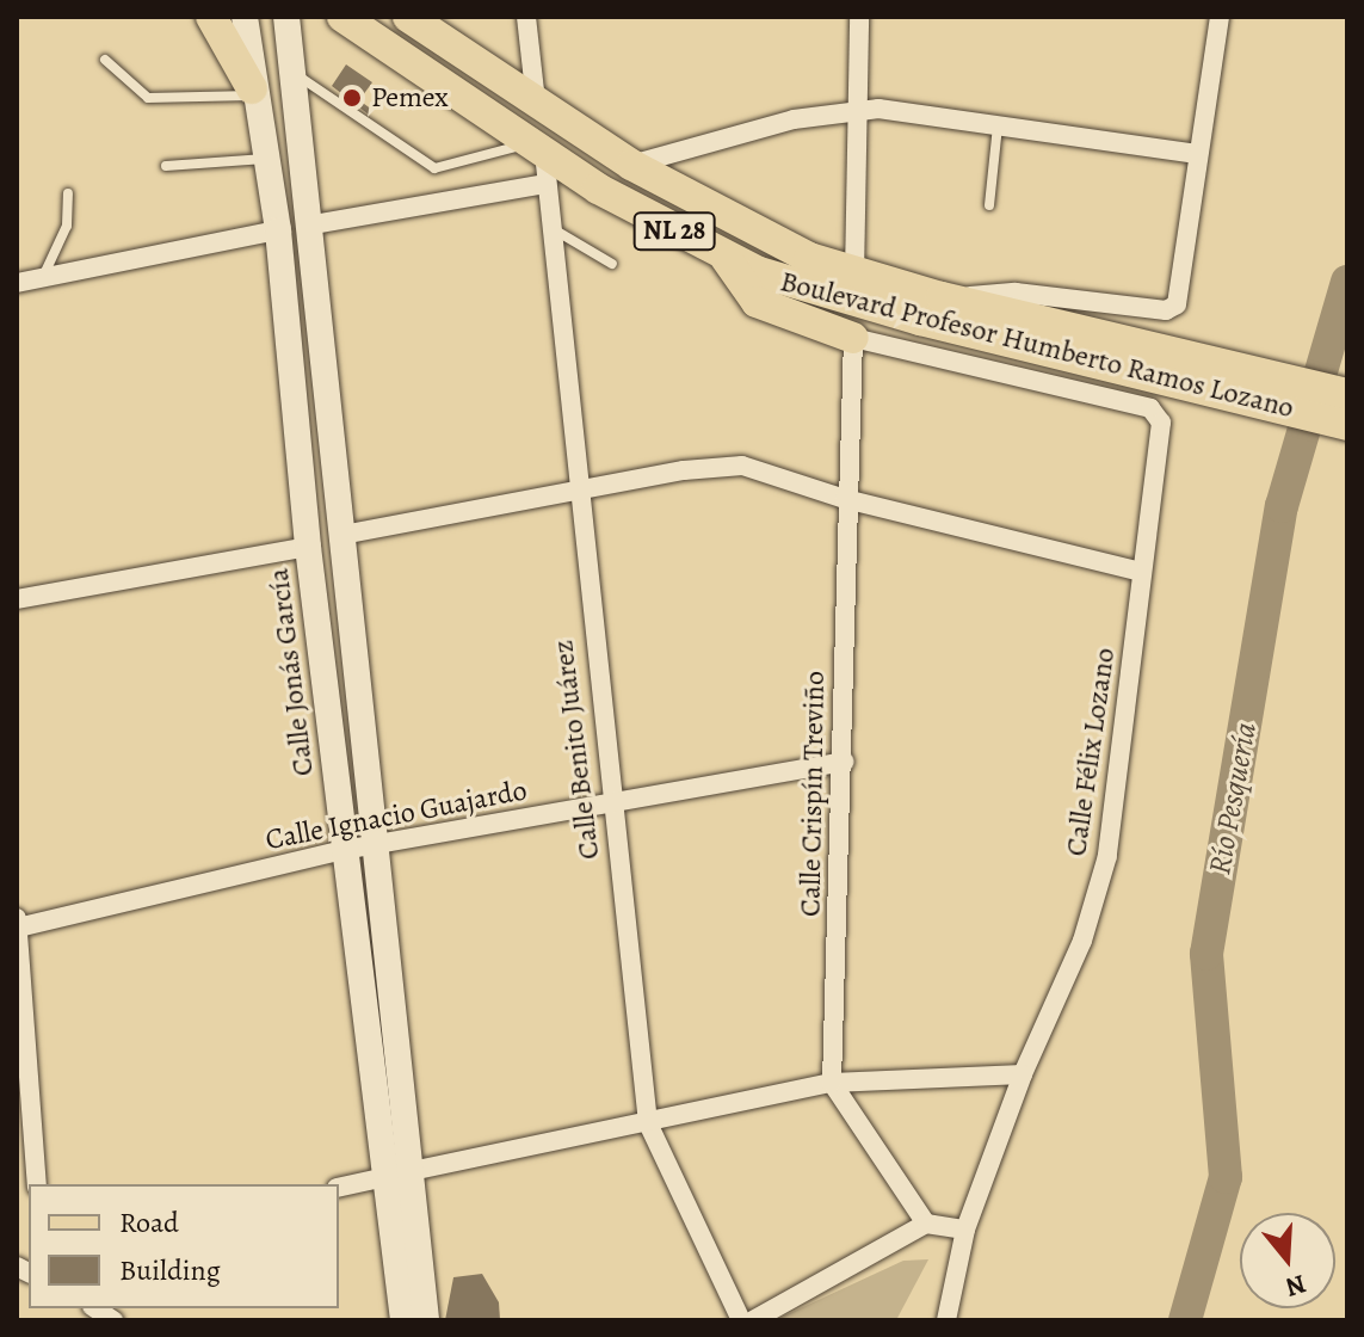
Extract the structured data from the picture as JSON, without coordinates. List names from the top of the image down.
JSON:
{
  "streets": {
    "main road": ["NL 28", "Boulevard Profesor Humberto Ramos Lozano"],
    "street": [
      "Calle Jonás García",
      "Calle Benito Juárez",
      "Calle Félix Lozano",
      "Calle Crispín Treviño",
      "Calle Ignacio Guajardo"
    ]
  },
  "crossings": [
    ["Boulevard Profesor Humberto Ramos Lozano", "Calle Benito Juárez"],
    ["Calle Jonás García", "Calle Ignacio Guajardo"],
    ["Calle Benito Juárez", "Calle Ignacio Guajardo"],
    ["Calle Félix Lozano", "Calle Crispín Treviño"],
    ["Calle Crispín Treviño", "Calle Ignacio Guajardo"]
  ],
  "water": ["Río Pesquería"],
  "places": ["Pemex"],
  "legend": ["Road", "Building"],
  "north": "bottom"
}
